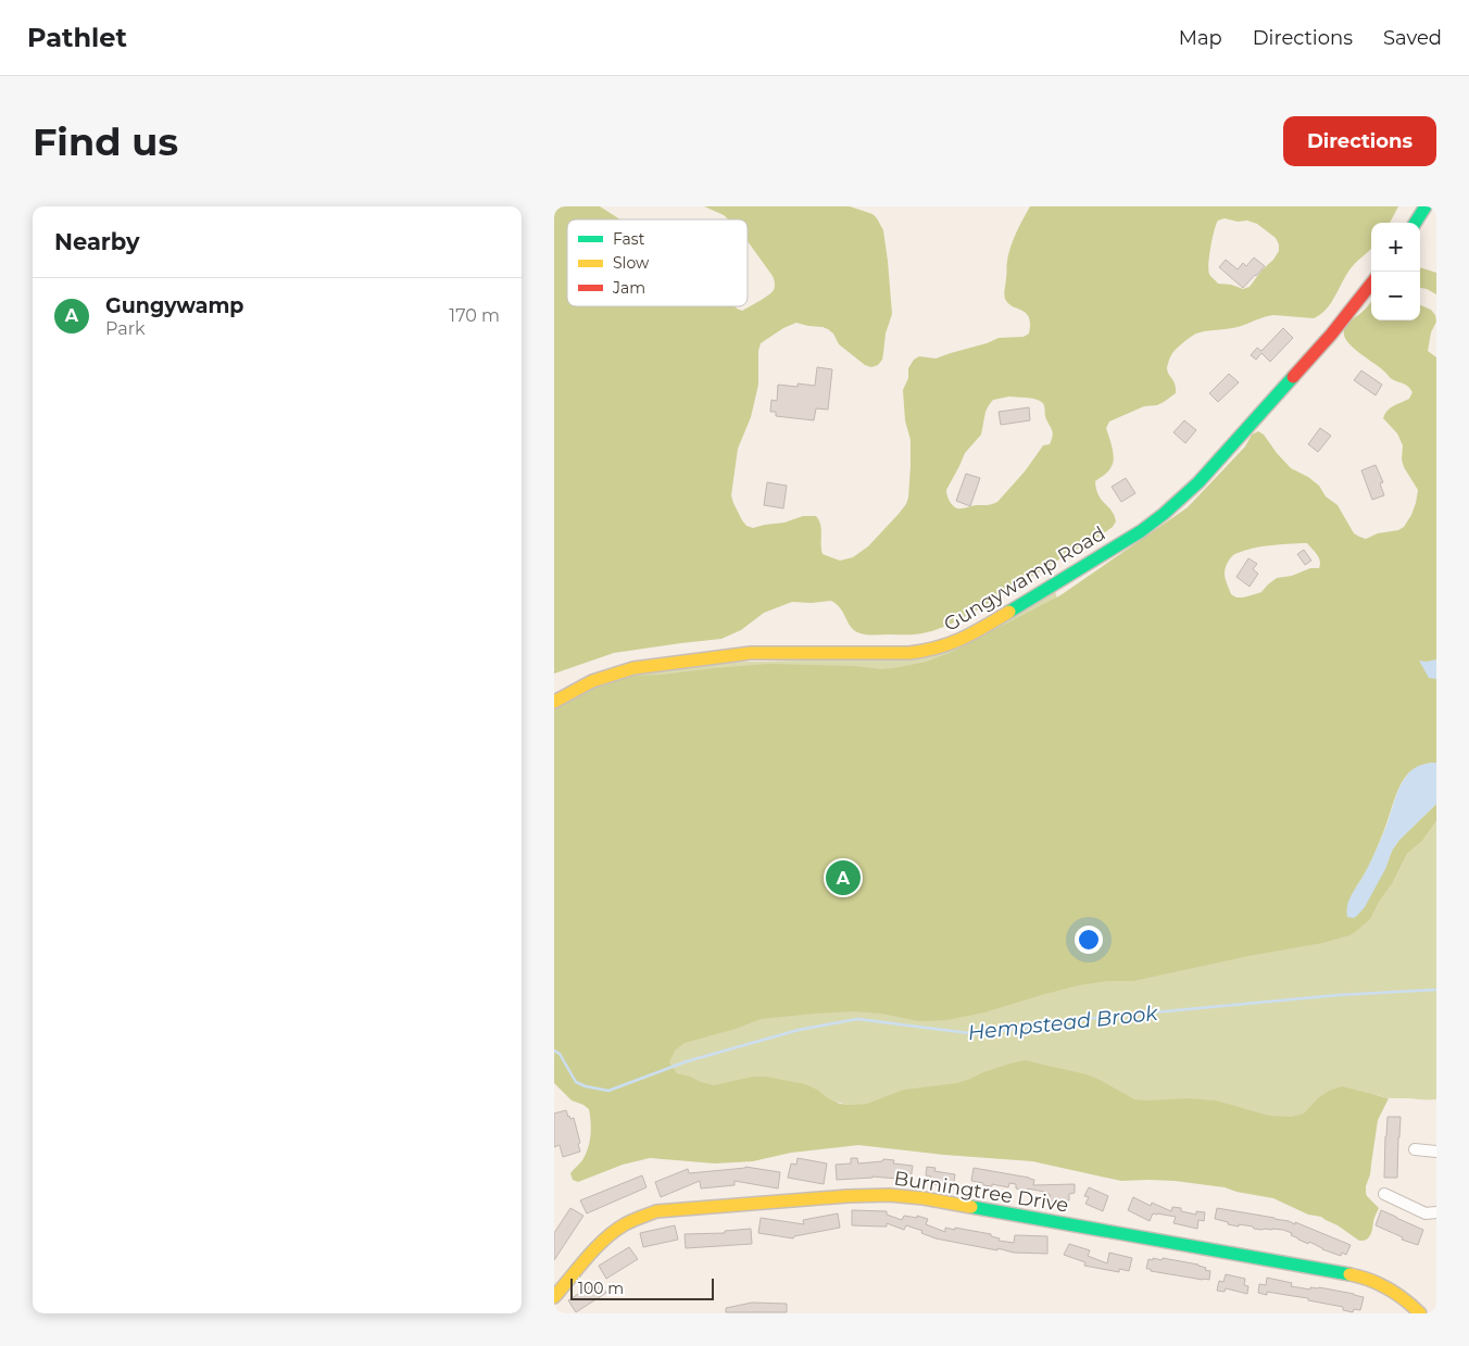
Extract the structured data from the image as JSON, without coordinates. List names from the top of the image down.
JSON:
{
  "streets": {
    "street": ["Gungywamp Road", "Burningtree Drive"]
  },
  "water": ["Hempstead Brook"],
  "legend": ["Fast", "Slow", "Jam"],
  "scale_bar": "100 m",
  "page": {
    "header": "Pathlet",
    "nav": ["Map", "Directions", "Saved"],
    "buttons": "Directions",
    "title": "Find us",
    "heading": "Nearby",
    "map_buttons": ["+", "−"],
    "list": [
      {
        "mark": "A",
        "name": "Gungywamp",
        "note": "Park",
        "value": "170 m"
      }
    ],
    "pins": "A",
    "scale": "100 m"
  }
}
